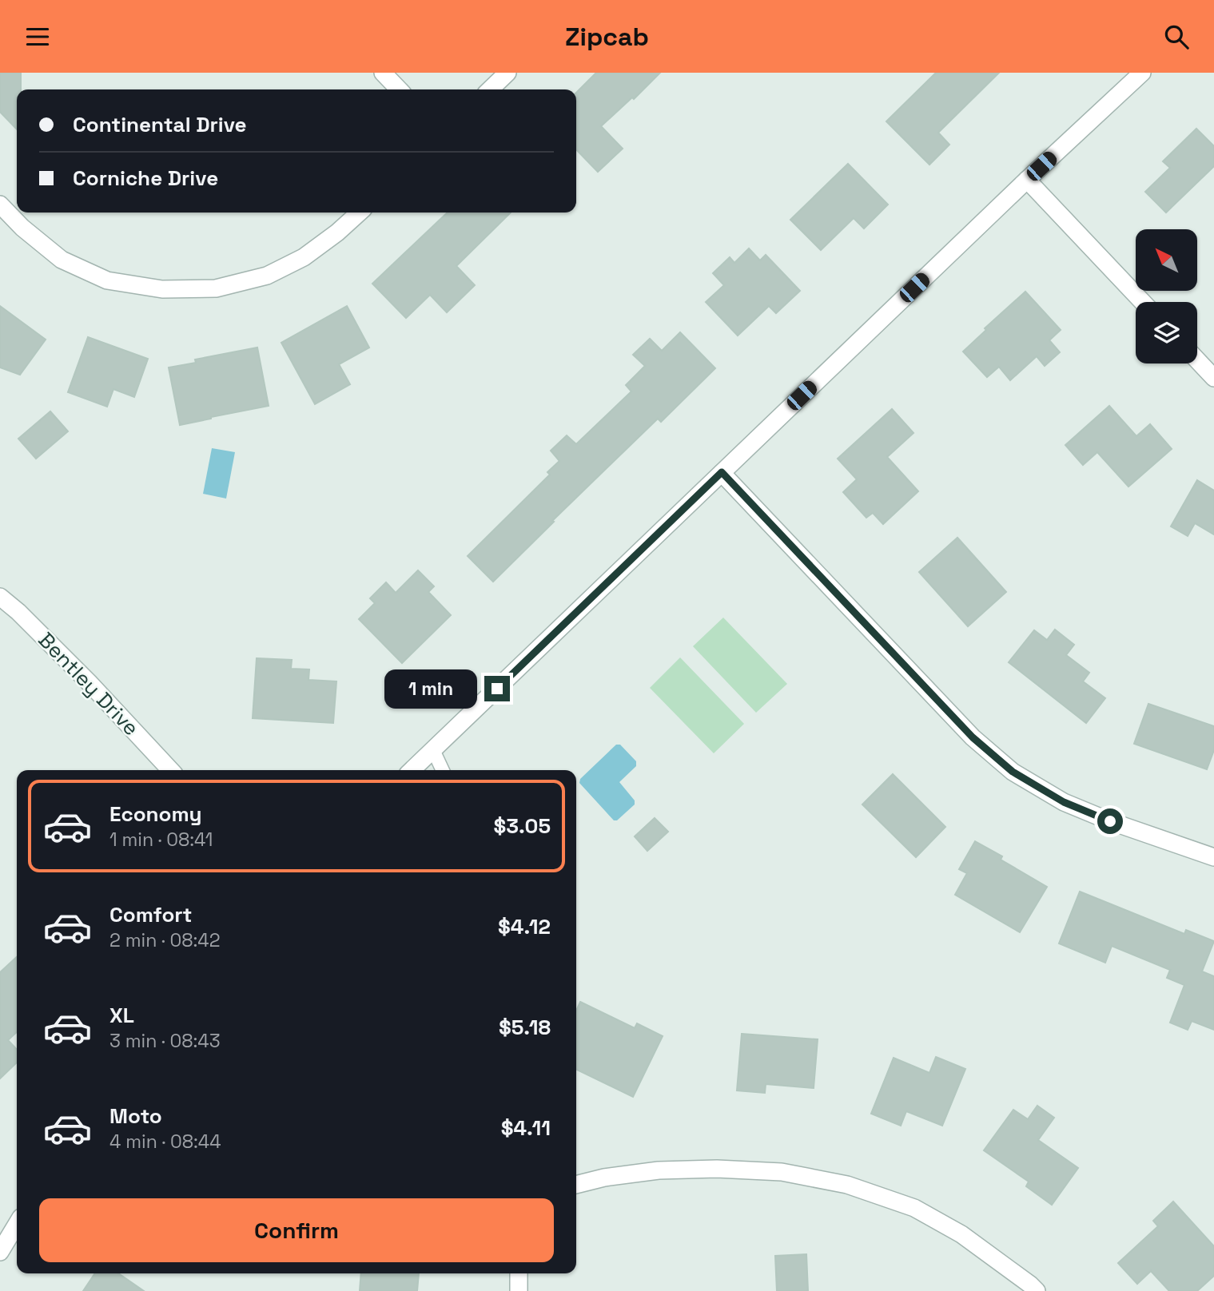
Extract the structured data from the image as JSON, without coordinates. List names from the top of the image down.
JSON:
{
  "streets": {
    "street": ["Bentley Drive"]
  },
  "north": "top left",
  "page": {
    "header": "Zipcab",
    "banner": ["Continental Drive", "Corniche Drive"],
    "bubble": "1 min",
    "list": [
      {
        "name": "Economy",
        "note": "1 min · 08:41",
        "value": "$3.05"
      },
      {
        "name": "Comfort",
        "note": "2 min · 08:42",
        "value": "$4.12"
      },
      {
        "name": "XL",
        "note": "3 min · 08:43",
        "value": "$5.18"
      },
      {
        "name": "Moto",
        "note": "4 min · 08:44",
        "value": "$4.11"
      }
    ],
    "buttons": "Confirm"
  }
}
